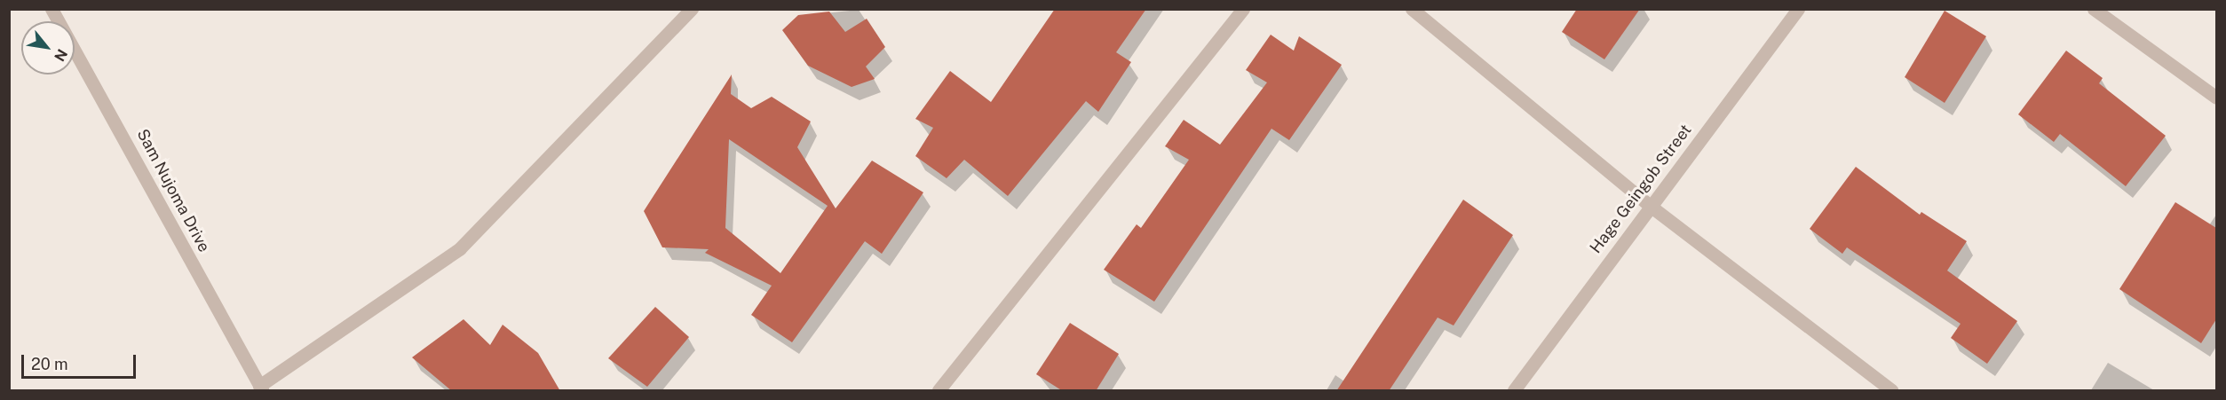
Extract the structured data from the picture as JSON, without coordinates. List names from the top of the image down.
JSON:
{
  "streets": {
    "street": ["Hage Geingob Street", "Sam Nujoma Drive"]
  },
  "scale_bar": "20 m",
  "north": "bottom right"
}
